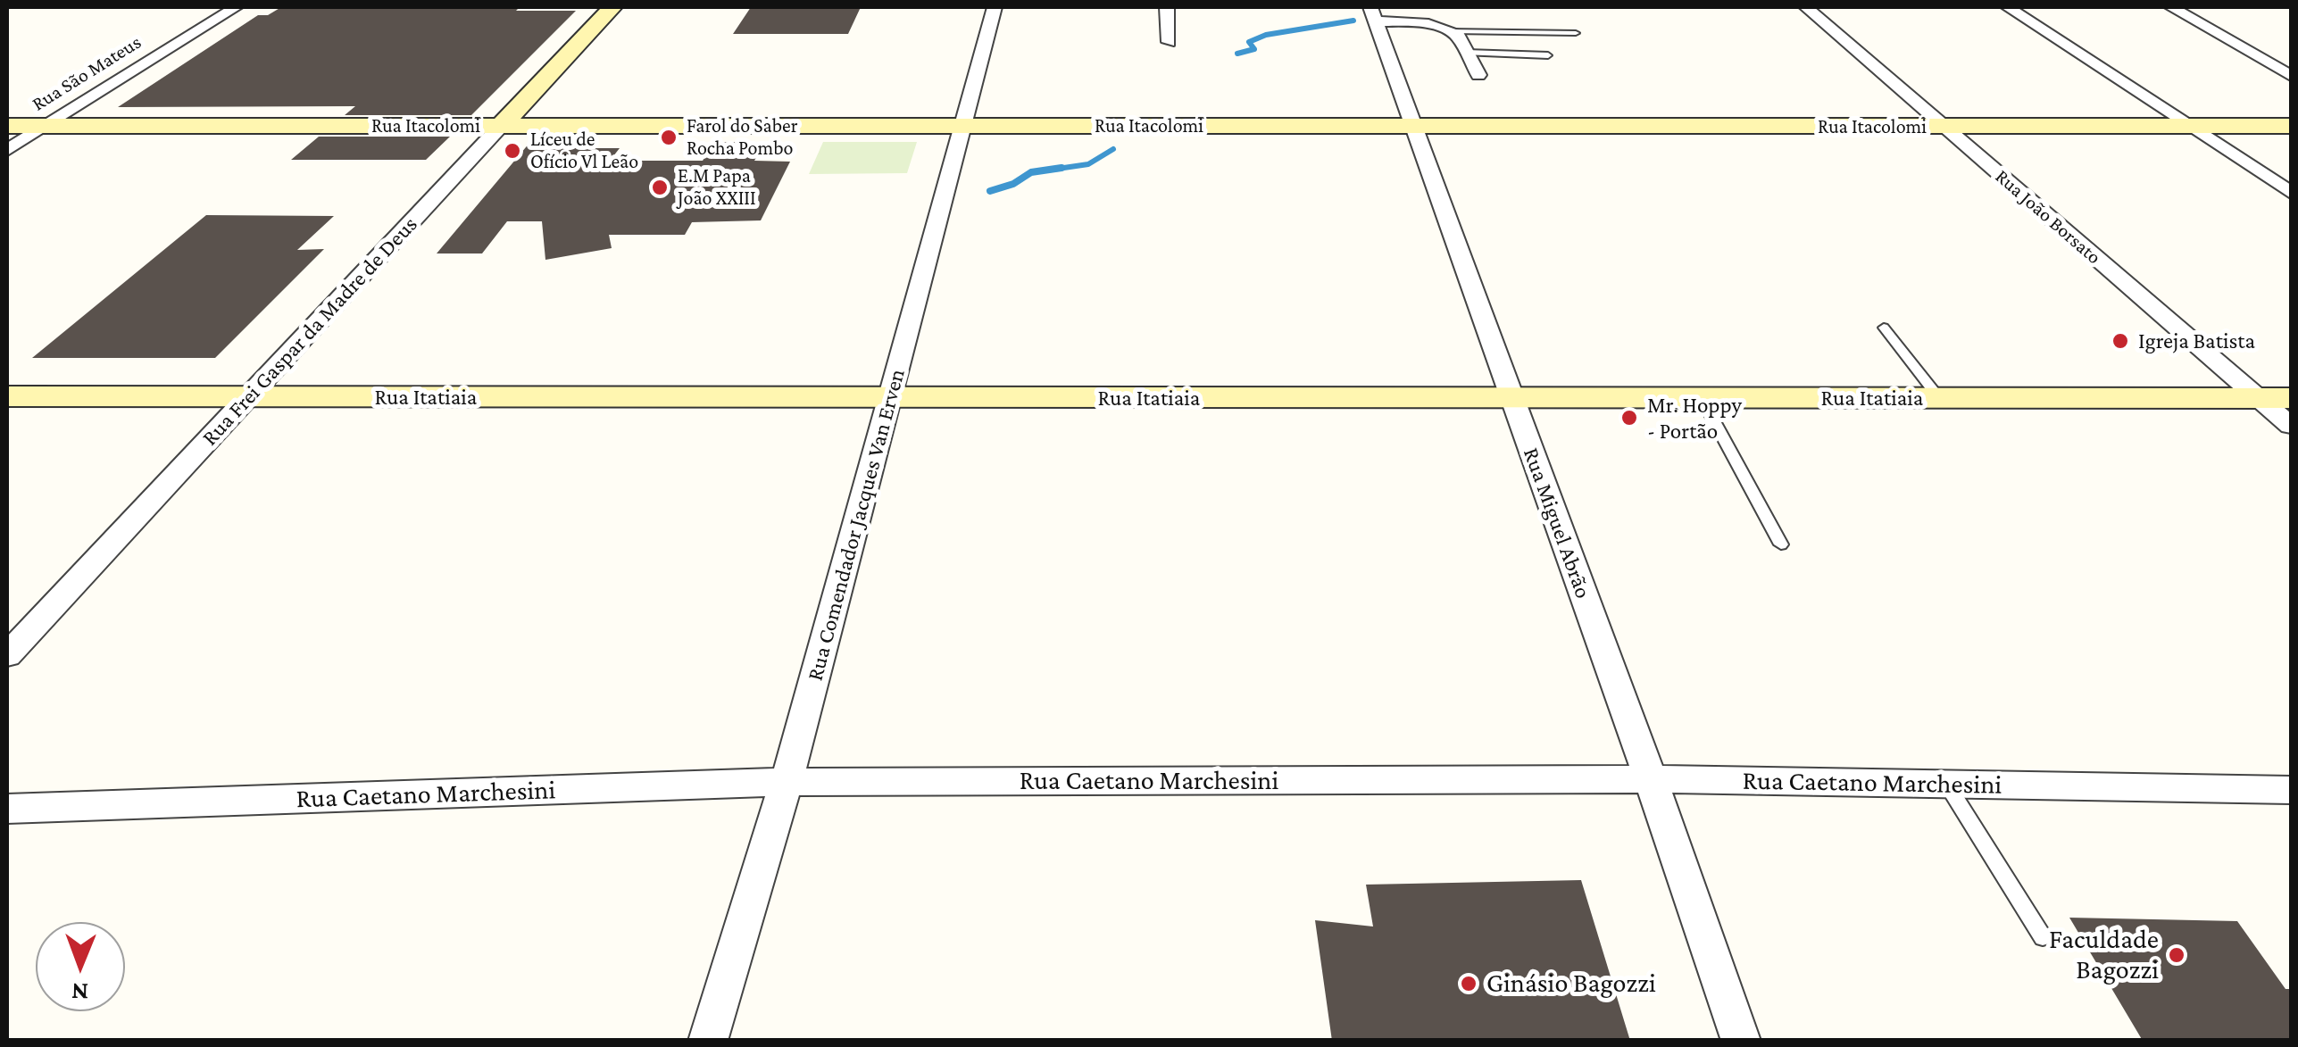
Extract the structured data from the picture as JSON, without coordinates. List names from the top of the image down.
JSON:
{
  "streets": {
    "main road": ["Rua Itacolomi", "Rua Frei Gaspar da Madre de Deus", "Rua Itatiaia"],
    "street": [
      "Rua São Mateus",
      "Rua João Borsato",
      "Rua Miguel Abrão",
      "Rua Comendador Jacques Van Erven",
      "Rua Caetano Marchesini"
    ]
  },
  "crossings": [
    ["Rua São Mateus", "Rua Itacolomi"],
    ["Rua Itacolomi", "Rua João Borsato"],
    ["Rua Itacolomi", "Rua Frei Gaspar da Madre de Deus"],
    ["Rua Itacolomi", "Rua Miguel Abrão"],
    ["Rua Itacolomi", "Rua Comendador Jacques Van Erven"],
    ["Rua João Borsato", "Rua Itatiaia"],
    ["Rua Frei Gaspar da Madre de Deus", "Rua Itatiaia"],
    ["Rua Itatiaia", "Rua Miguel Abrão"],
    ["Rua Itatiaia", "Rua Comendador Jacques Van Erven"],
    ["Rua Miguel Abrão", "Rua Caetano Marchesini"],
    ["Rua Comendador Jacques Van Erven", "Rua Caetano Marchesini"]
  ],
  "places": [
    "Farol do Saber Rocha Pombo",
    "Líceu de Ofício Vl Leão",
    "E.M Papa João XXIII",
    "Igreja Batista",
    "Mr. Hoppy - Portão",
    "Faculdade Bagozzi",
    "Ginásio Bagozzi"
  ],
  "north": "bottom"
}
